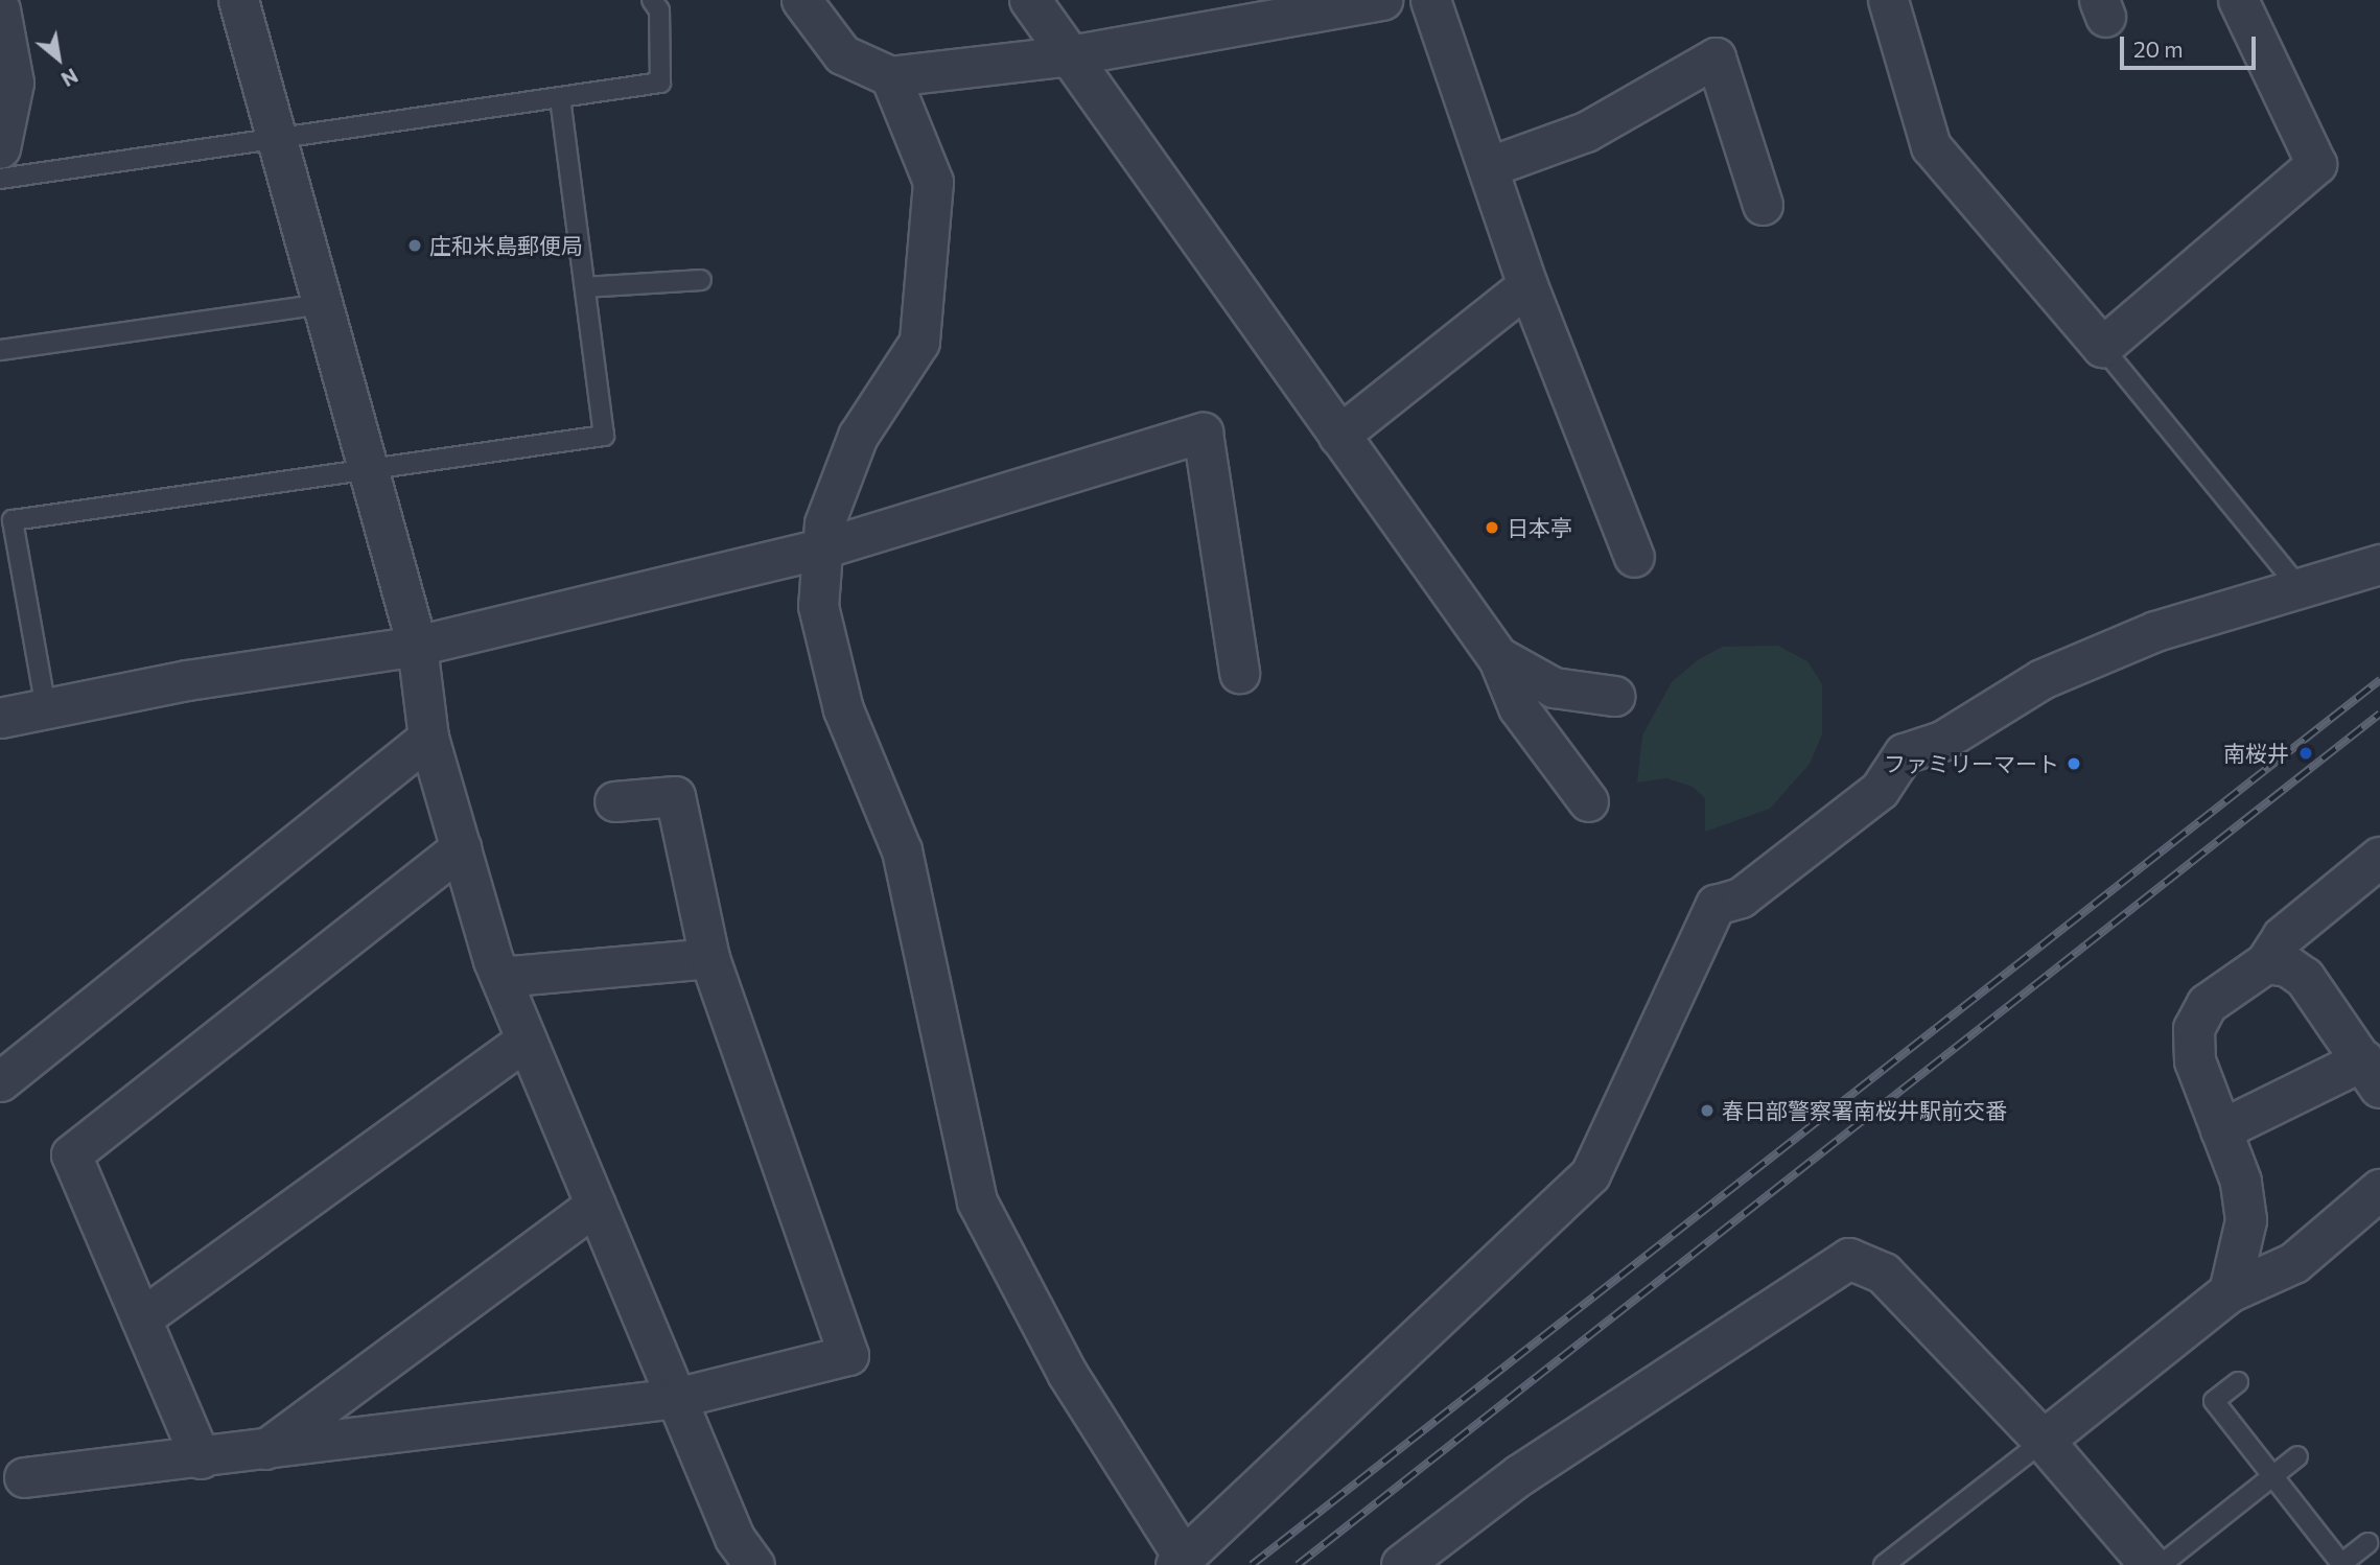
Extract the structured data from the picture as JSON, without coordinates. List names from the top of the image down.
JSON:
{
  "places": [
    "庄和米島郵便局",
    "日本亭",
    "南桜井",
    "ファミリーマート",
    "春日部警察署南桜井駅前交番"
  ],
  "scale_bar": "20 m",
  "north": "bottom right"
}
